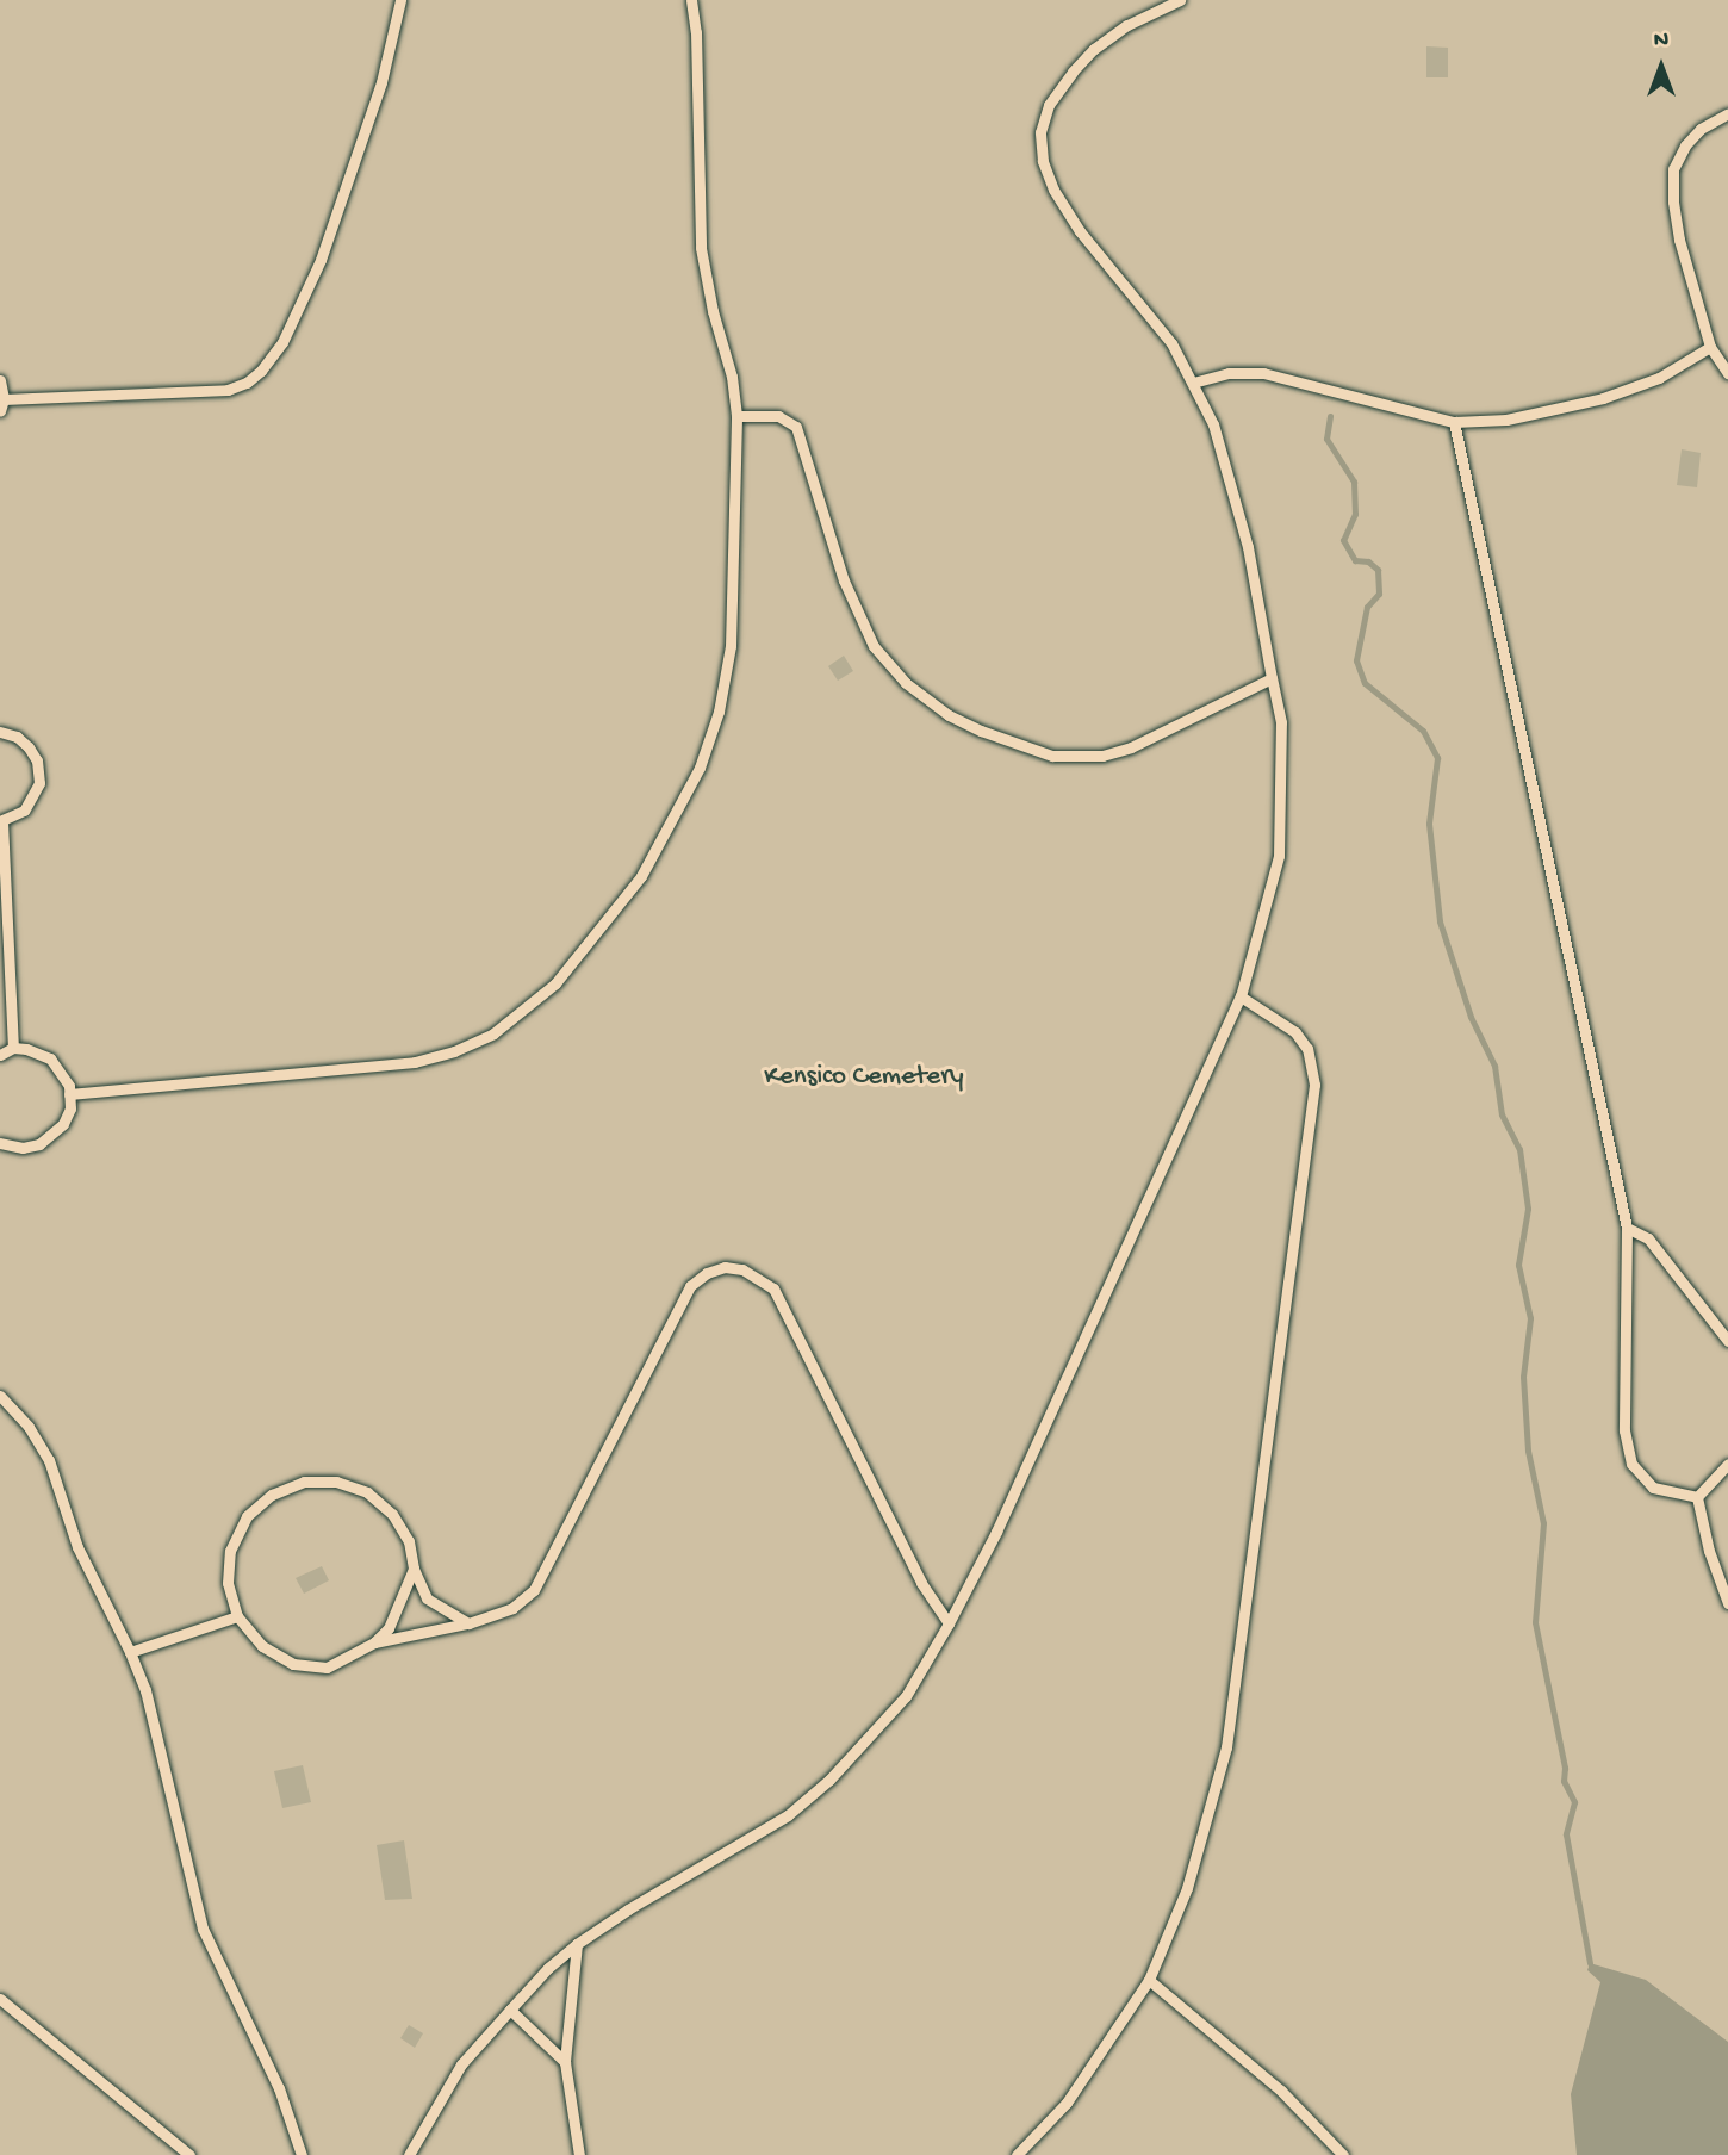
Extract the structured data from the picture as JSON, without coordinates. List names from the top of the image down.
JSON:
{
  "parks": ["Kensico Cemetery"],
  "north": "top"
}
